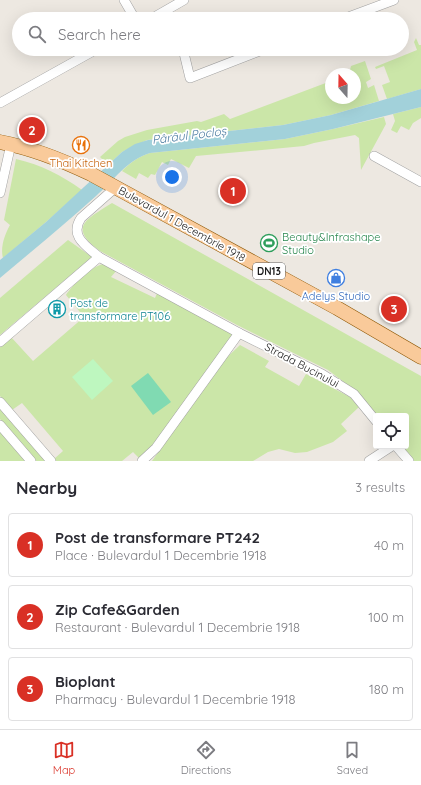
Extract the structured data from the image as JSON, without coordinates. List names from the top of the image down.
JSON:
{
  "streets": {
    "main road": ["Bulevardul 1 Decembrie 1918", "DN13"],
    "street": ["Strada Bucinului"]
  },
  "crossings": [
    ["Bulevardul 1 Decembrie 1918", "Strada Bucinului"]
  ],
  "water": ["Pârâul Pocloș"],
  "places": {
    "restaurant": ["Thai Kitchen"],
    "sports": ["Beauty&Infrashape Studio"],
    "shop": ["Adelys Studio"],
    "building": ["Post de transformare PT106"]
  },
  "north": "top",
  "page": {
    "search": "Search here",
    "pins": ["2", "1", "3"],
    "heading": ["Nearby", "3 results"],
    "list": [
      {
        "mark": "1",
        "name": "Post de transformare PT242",
        "note": "Place · Bulevardul 1 Decembrie 1918",
        "value": "40 m"
      },
      {
        "mark": "2",
        "name": "Zip Cafe&Garden",
        "note": "Restaurant · Bulevardul 1 Decembrie 1918",
        "value": "100 m"
      },
      {
        "mark": "3",
        "name": "Bioplant",
        "note": "Pharmacy · Bulevardul 1 Decembrie 1918",
        "value": "180 m"
      }
    ],
    "nav": ["Map", "Directions", "Saved"]
  }
}
